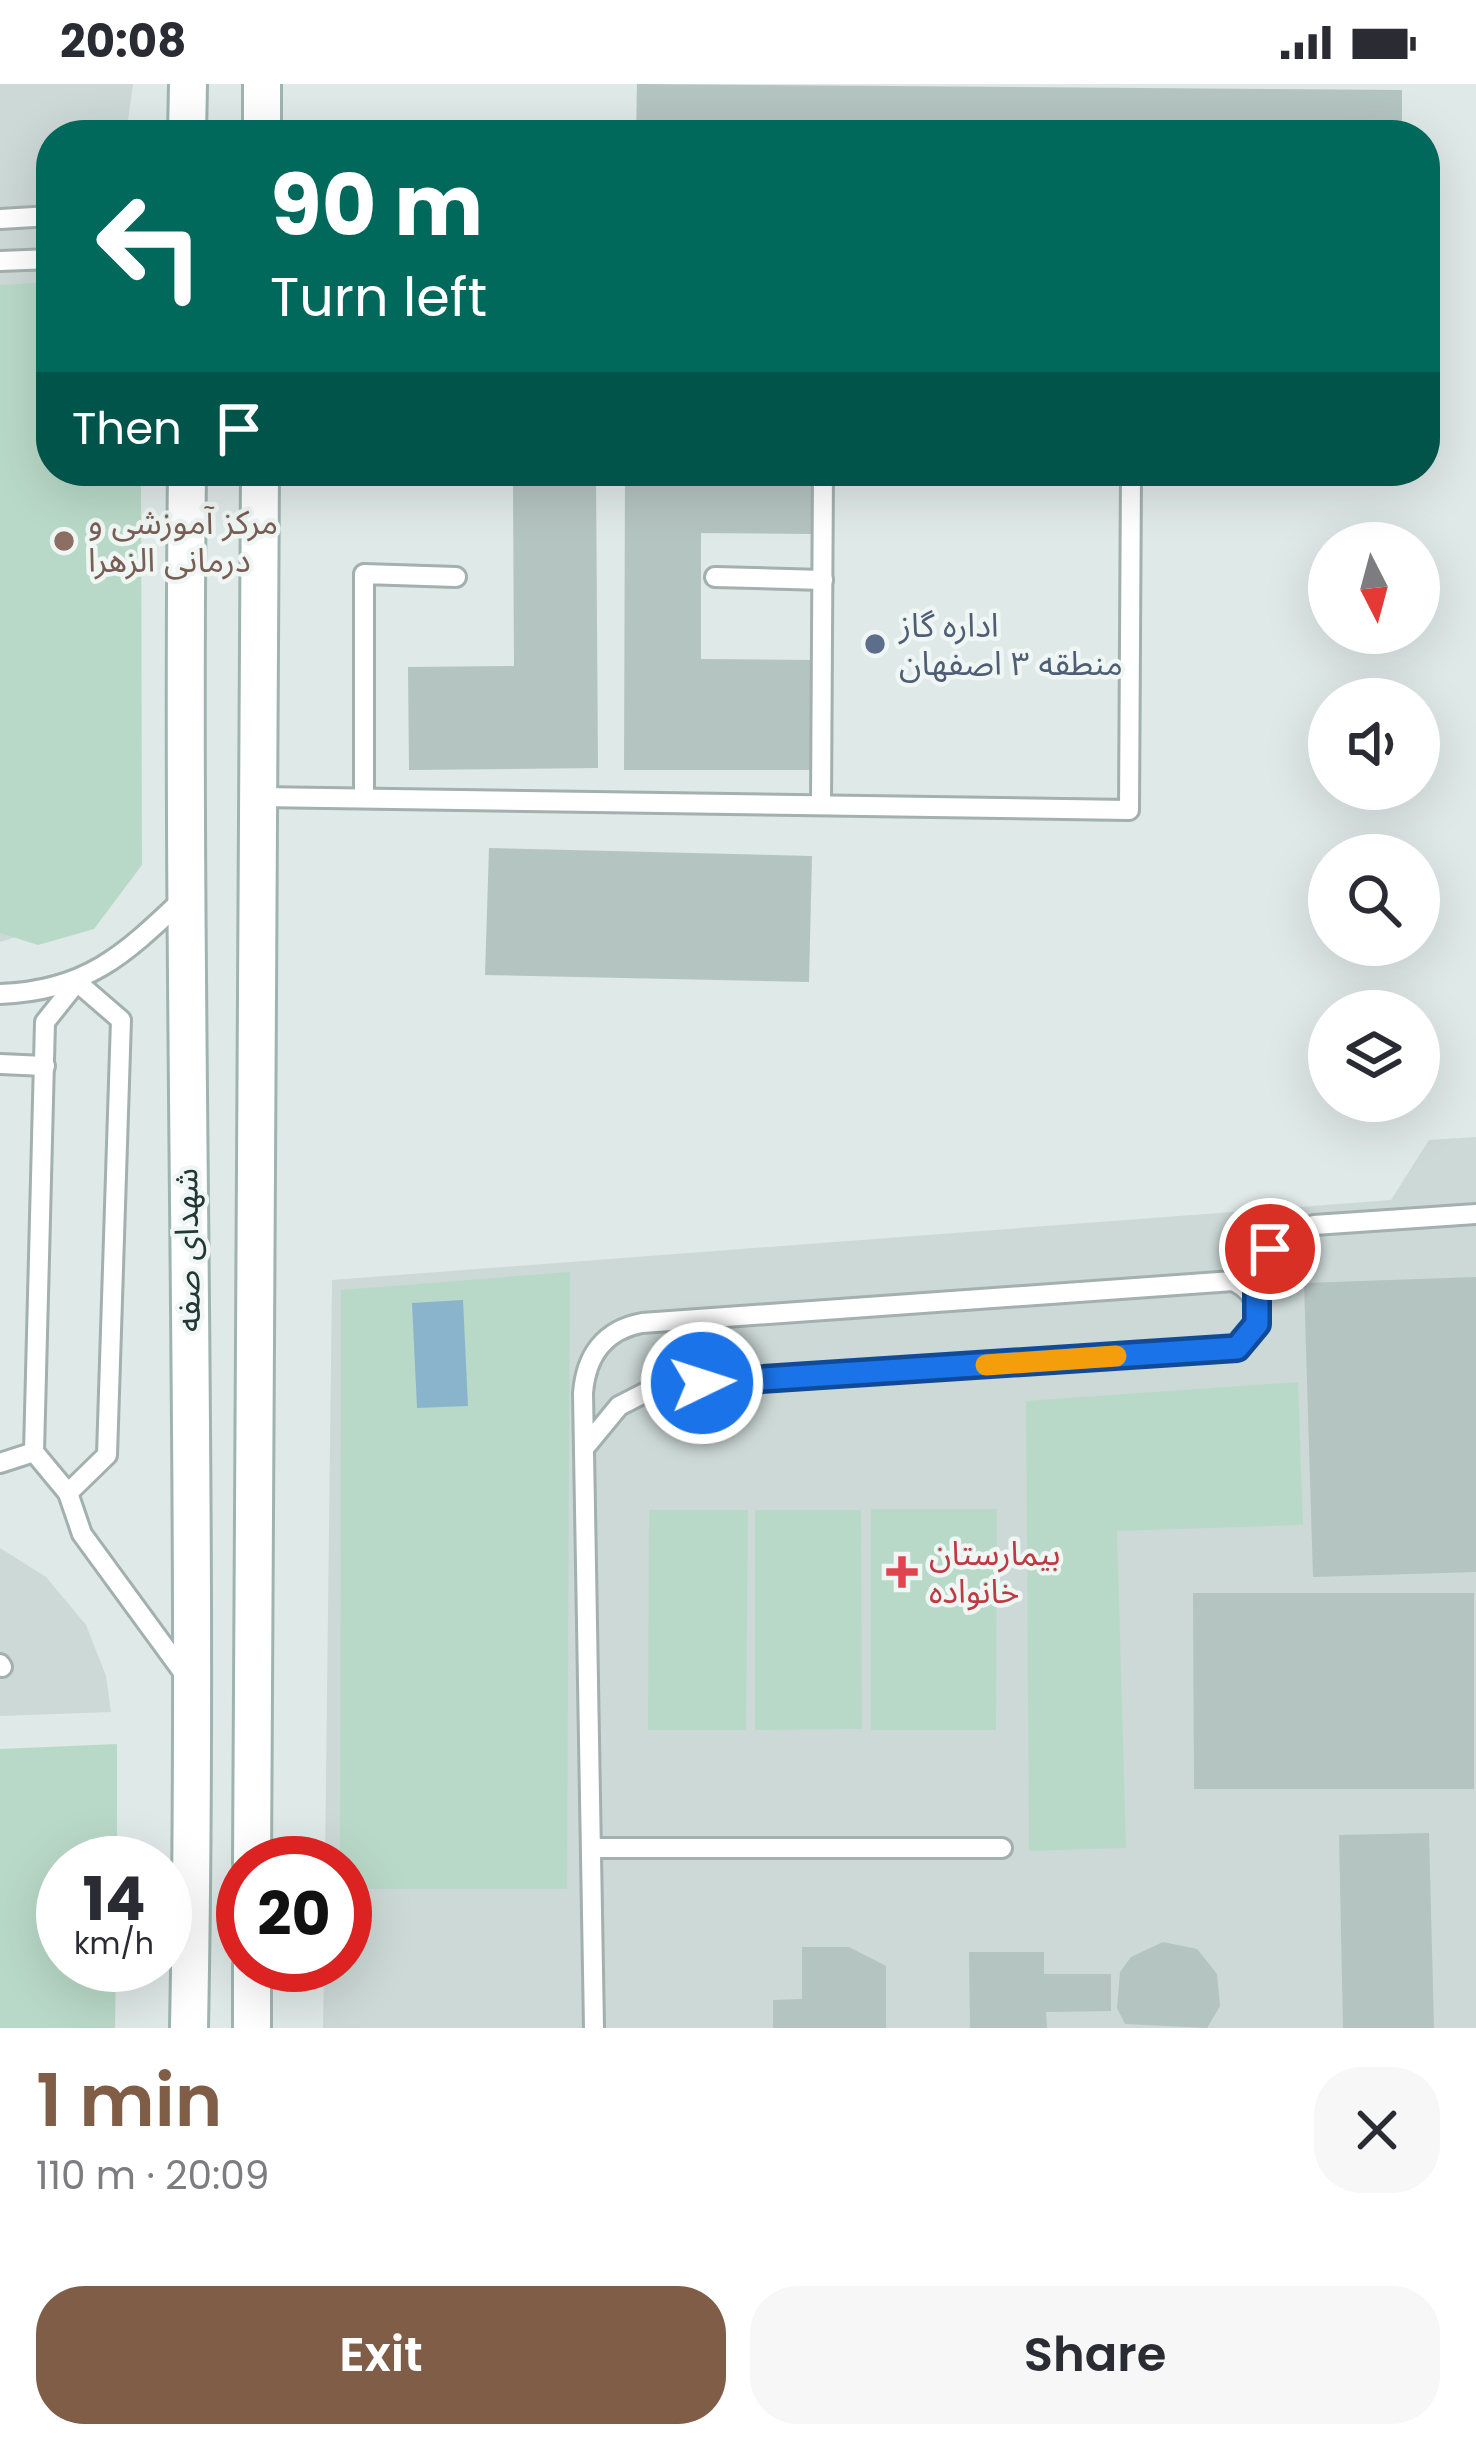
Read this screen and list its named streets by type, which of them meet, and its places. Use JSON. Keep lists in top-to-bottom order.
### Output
{
  "streets": {
    "main road": ["شهدای صفه"]
  },
  "places": {
    "other": ["مرکز آموزشی و درمانی الزهرا", "اداره گاز منطقه ۳ اصفهان"],
    "health": ["بیمارستان خانواده"]
  },
  "north": "bottom",
  "page": {
    "status": "20:08",
    "turn": ["90 m", "Turn left"],
    "then": "Then",
    "speed": "14 km/h",
    "limit": "20",
    "heading": ["1 min", "110 m · 20:09"],
    "buttons": ["Exit", "Share"]
  }
}
